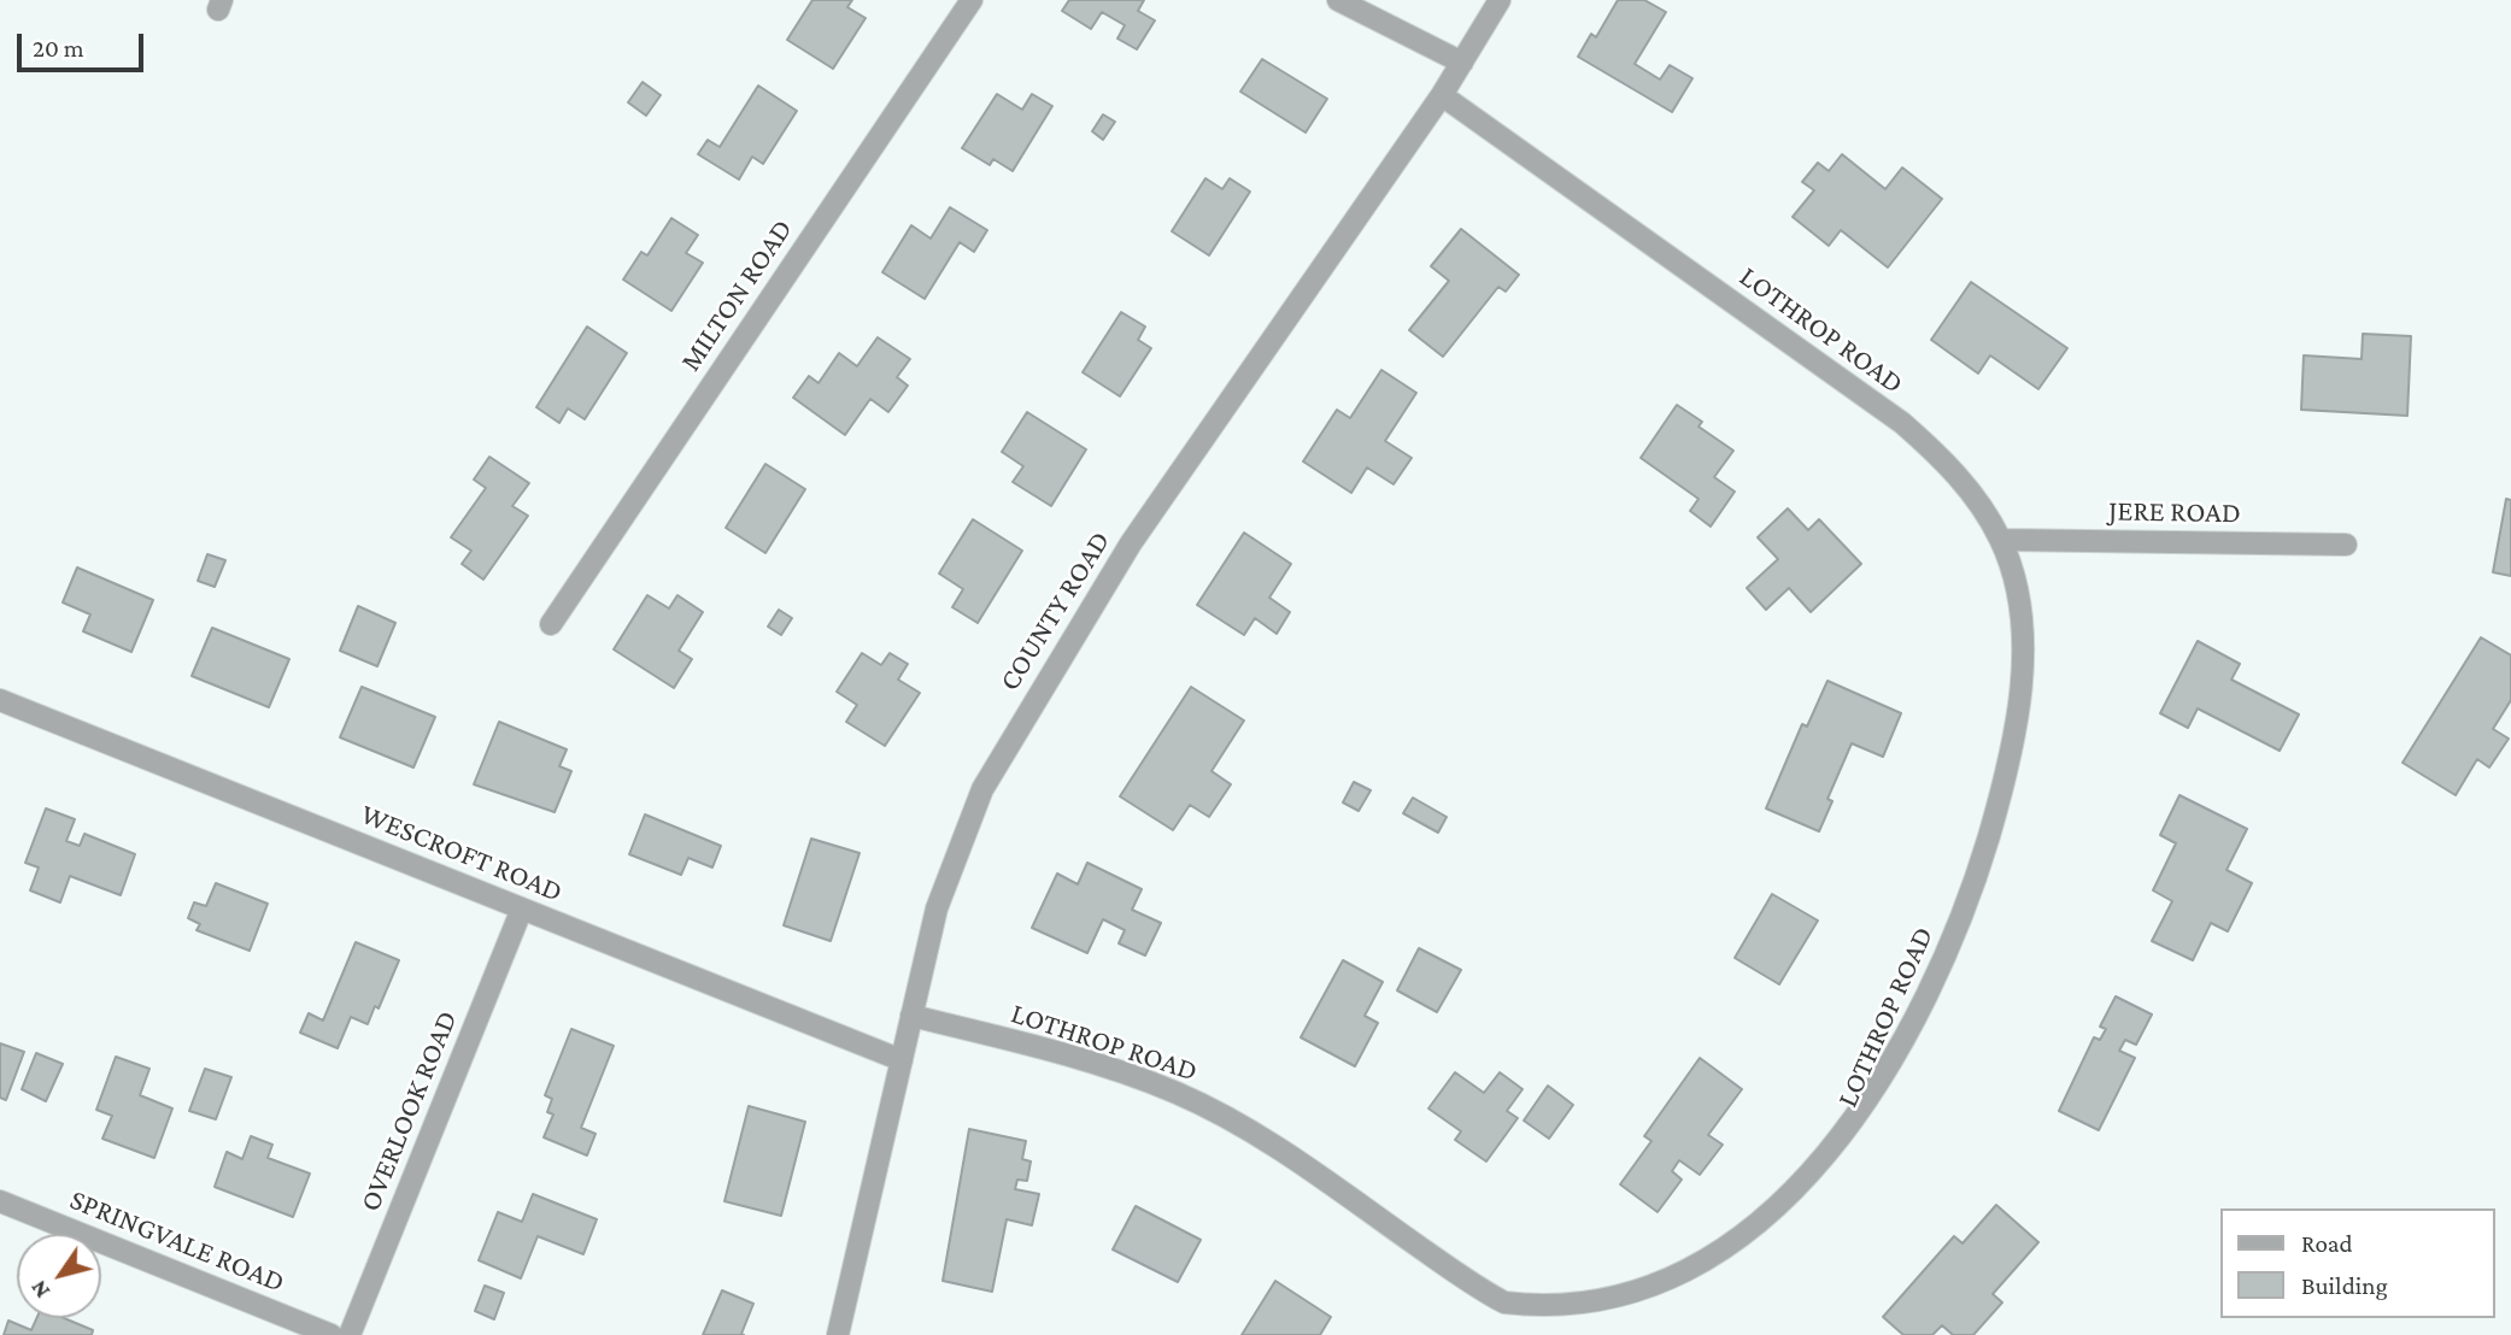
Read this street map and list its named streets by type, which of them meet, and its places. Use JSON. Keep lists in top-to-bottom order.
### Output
{
  "streets": {
    "street": [
      "MILTON ROAD",
      "LOTHROP ROAD",
      "JERE ROAD",
      "COUNTY ROAD",
      "WESCROFT ROAD",
      "OVERLOOK ROAD",
      "SPRINGVALE ROAD"
    ]
  },
  "crossings": [
    ["LOTHROP ROAD", "JERE ROAD"],
    ["LOTHROP ROAD", "COUNTY ROAD"],
    ["COUNTY ROAD", "WESCROFT ROAD"],
    ["WESCROFT ROAD", "OVERLOOK ROAD"]
  ],
  "legend": ["Road", "Building"],
  "scale_bar": "20 m",
  "north": "bottom left"
}
